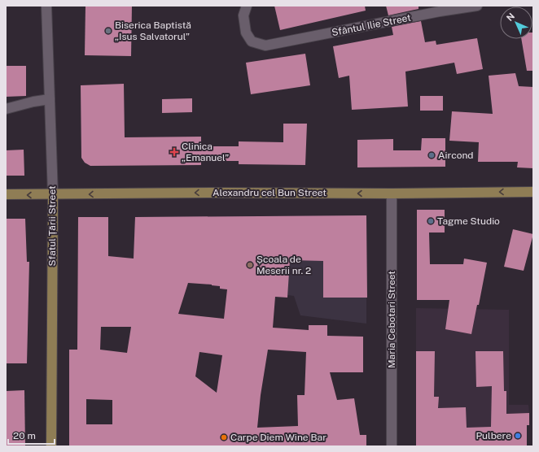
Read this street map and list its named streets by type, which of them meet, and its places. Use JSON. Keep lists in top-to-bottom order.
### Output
{
  "streets": {
    "main road": ["Alexandru cel Bun Street", "Sfatul Țării Street"],
    "street": ["Sfântul Ilie Street", "Maria Cebotari Street"]
  },
  "crossings": [
    ["Alexandru cel Bun Street", "Sfatul Țării Street"],
    ["Alexandru cel Bun Street", "Maria Cebotari Street"]
  ],
  "one_way": ["Alexandru cel Bun Street"],
  "places": {
    "other": [
      "Biserica Baptistă „Isus Salvatorul”",
      "Aircond",
      "Tagme Studio",
      "Școala de Meserii nr. 2",
      "Pulbere",
      "Carpe Diem Wine Bar"
    ],
    "health": ["Clinica „Emanuel”"]
  },
  "scale_bar": "20 m",
  "north": "top left"
}
